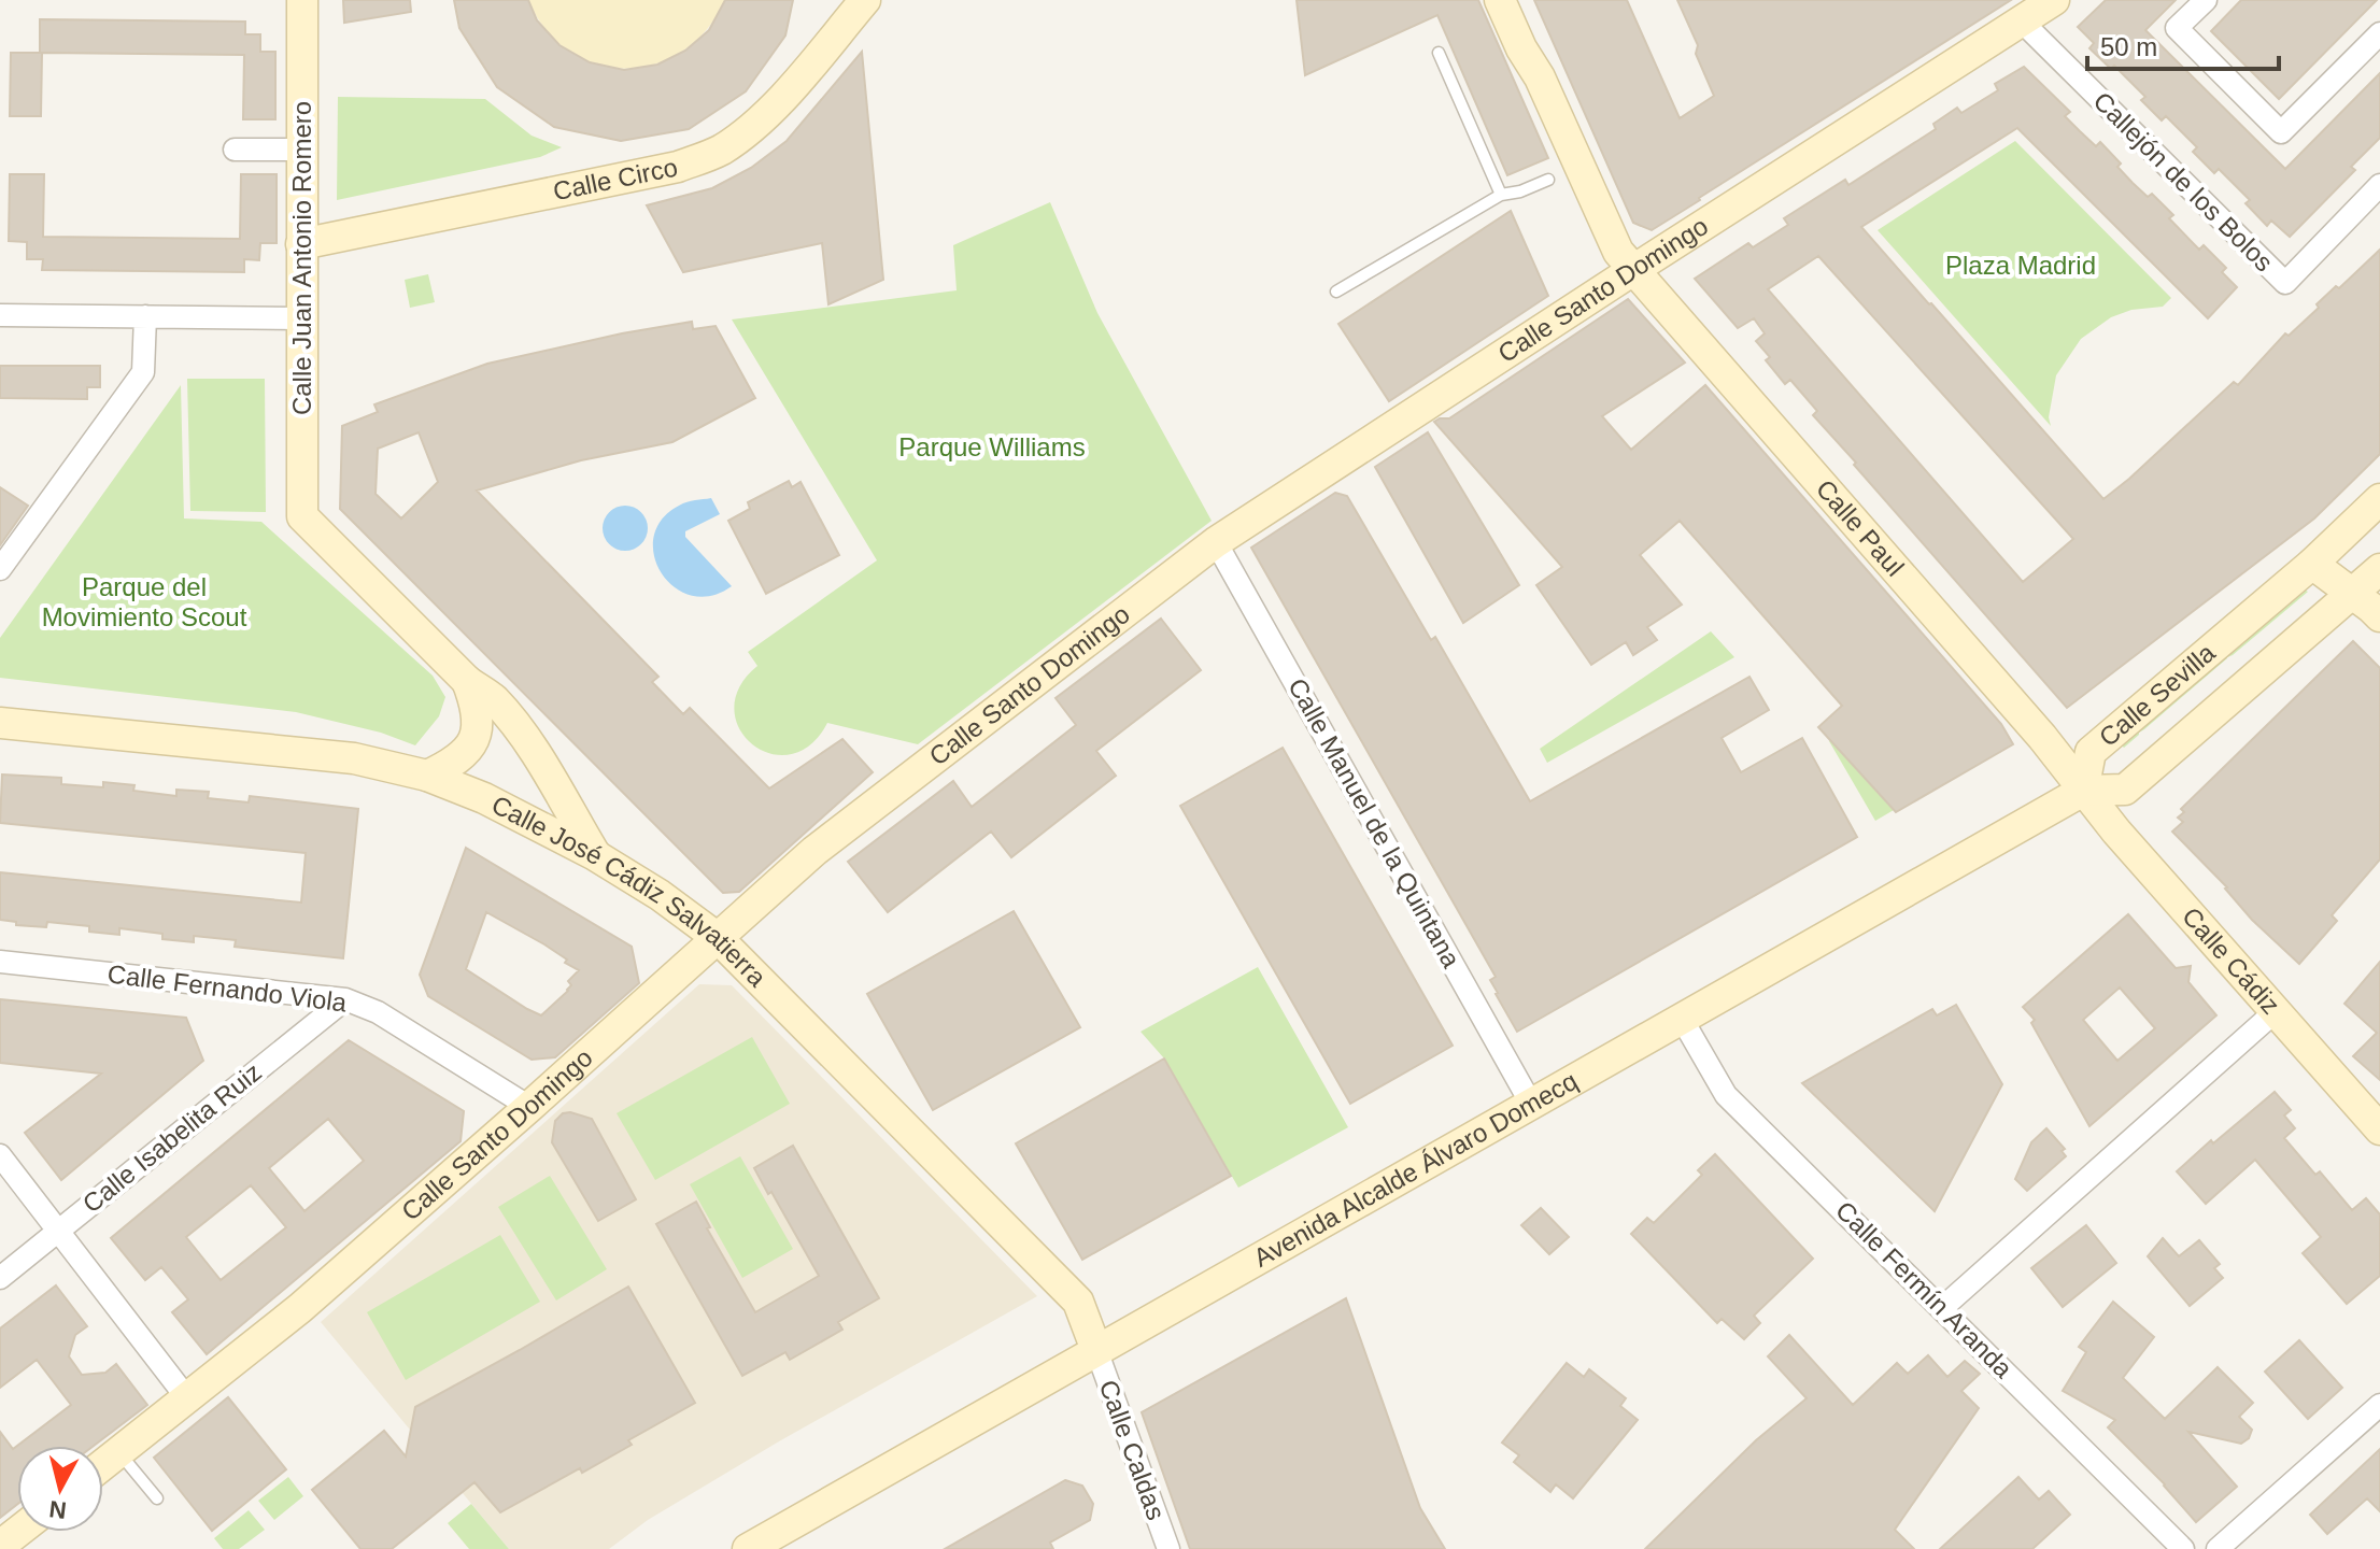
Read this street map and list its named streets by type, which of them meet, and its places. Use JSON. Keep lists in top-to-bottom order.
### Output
{
  "streets": {
    "street": [
      "Calle Circo",
      "Callejón de los Bolos",
      "Calle Juan Antonio Romero",
      "Calle Santo Domingo",
      "Calle Paul",
      "Calle Sevilla",
      "Calle Manuel de la Quintana",
      "Calle José Cádiz Salvatierra",
      "Calle Cádiz",
      "Calle Fernando Viola",
      "Calle Isabelita Ruiz",
      "Avenida Alcalde Álvaro Domecq",
      "Calle Fermín Aranda",
      "Calle Caldas"
    ]
  },
  "crossings": [
    ["Calle Circo", "Calle Juan Antonio Romero"],
    ["Callejón de los Bolos", "Calle Santo Domingo"],
    ["Calle Santo Domingo", "Calle Paul"],
    ["Calle Santo Domingo", "Calle Manuel de la Quintana"],
    ["Calle Santo Domingo", "Calle José Cádiz Salvatierra"],
    ["Calle Santo Domingo", "Calle Fernando Viola"],
    ["Calle Paul", "Calle Sevilla"],
    ["Calle Paul", "Calle Cádiz"],
    ["Calle Paul", "Avenida Alcalde Álvaro Domecq"],
    ["Calle Sevilla", "Calle Cádiz"],
    ["Calle Sevilla", "Avenida Alcalde Álvaro Domecq"],
    ["Calle Manuel de la Quintana", "Avenida Alcalde Álvaro Domecq"],
    ["Calle José Cádiz Salvatierra", "Avenida Alcalde Álvaro Domecq"],
    ["Calle José Cádiz Salvatierra", "Calle Caldas"],
    ["Calle Cádiz", "Avenida Alcalde Álvaro Domecq"],
    ["Calle Fernando Viola", "Calle Isabelita Ruiz"],
    ["Avenida Alcalde Álvaro Domecq", "Calle Fermín Aranda"],
    ["Avenida Alcalde Álvaro Domecq", "Calle Caldas"]
  ],
  "parks": ["Plaza Madrid", "Parque Williams", "Parque del Movimiento Scout"],
  "scale_bar": "50 m",
  "north": "bottom"
}
